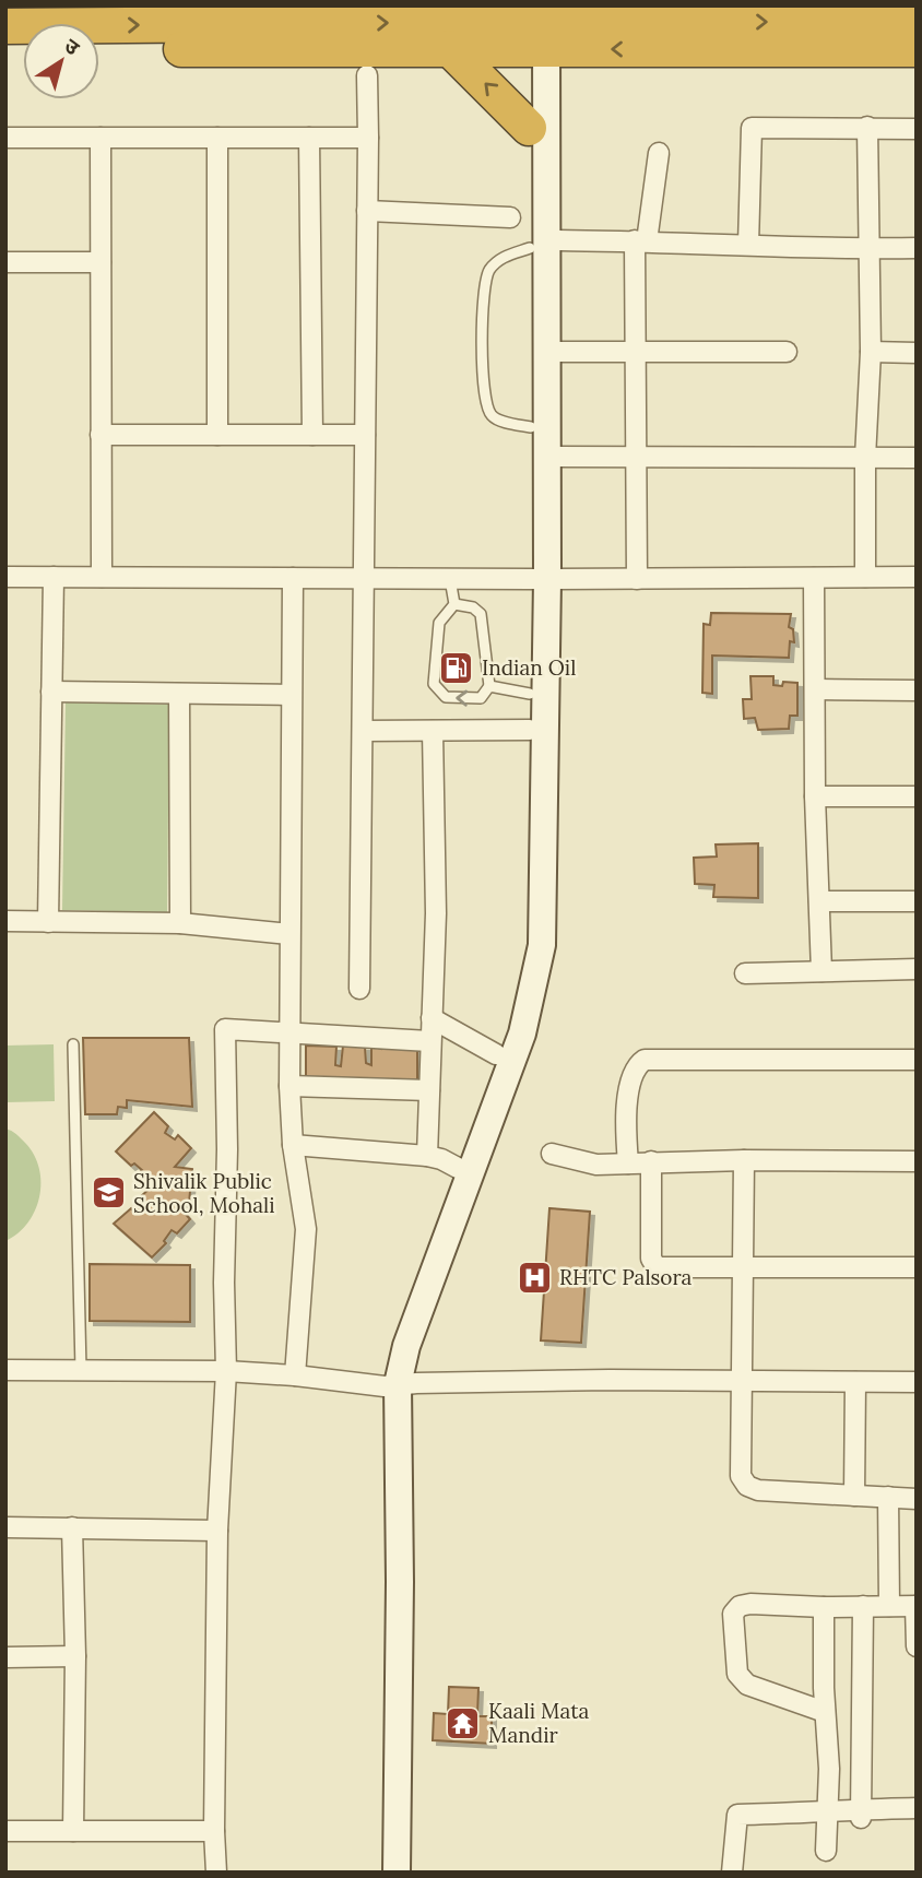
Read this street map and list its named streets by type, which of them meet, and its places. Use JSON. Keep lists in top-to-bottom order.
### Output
{
  "places": {
    "fuel station": ["Indian Oil"],
    "school or university": ["Shivalik Public School, Mohali"],
    "hospital": ["RHTC Palsora"],
    "temple": ["Kaali Mata Mandir"]
  },
  "north": "top right"
}
